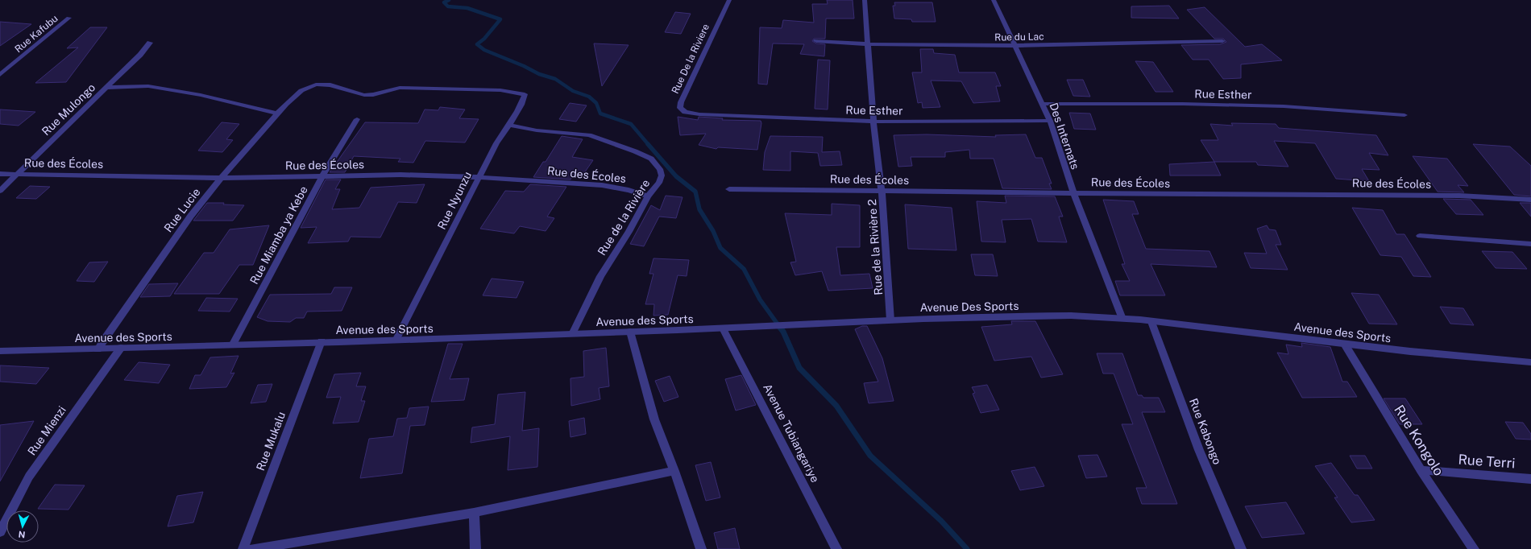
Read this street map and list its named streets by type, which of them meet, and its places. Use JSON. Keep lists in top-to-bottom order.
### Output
{
  "streets": {
    "street": [
      "Rue Kafubu",
      "Rue du Lac",
      "Rue De la Riviere",
      "Rue Esther",
      "Rue Mulongo",
      "Des Internats",
      "Rue des Écoles",
      "Rue Nyunzu",
      "Rue Lucie",
      "Rue de la Rivière",
      "Rue Miamba ya Kebe",
      "Rue de la Rivière 2",
      "Avenue Des Sports",
      "Avenue des Sports",
      "Rue Mienzi",
      "Rue Kabongo",
      "Avenue Tubiangariye",
      "Rue Kongolo",
      "Rue Mukalu",
      "Rue Terri"
    ]
  },
  "crossings": [
    ["Rue du Lac", "Des Internats"],
    ["Rue du Lac", "Rue de la Rivière 2"],
    ["Rue De la Riviere", "Rue Esther"],
    ["Rue Esther", "Des Internats"],
    ["Rue Esther", "Rue de la Rivière 2"],
    ["Rue Mulongo", "Rue des Écoles"],
    ["Des Internats", "Rue des Écoles"],
    ["Des Internats", "Avenue Des Sports"],
    ["Rue des Écoles", "Rue Nyunzu"],
    ["Rue des Écoles", "Rue Lucie"],
    ["Rue des Écoles", "Rue de la Rivière"],
    ["Rue des Écoles", "Rue Miamba ya Kebe"],
    ["Rue des Écoles", "Rue de la Rivière 2"],
    ["Rue Nyunzu", "Rue Lucie"],
    ["Rue Nyunzu", "Rue de la Rivière"],
    ["Rue Nyunzu", "Avenue des Sports"],
    ["Rue Lucie", "Avenue des Sports"],
    ["Rue de la Rivière", "Avenue des Sports"],
    ["Rue Miamba ya Kebe", "Avenue des Sports"],
    ["Rue de la Rivière 2", "Avenue Des Sports"],
    ["Avenue Des Sports", "Avenue des Sports"],
    ["Avenue Des Sports", "Rue Kabongo"],
    ["Avenue des Sports", "Rue Mienzi"],
    ["Avenue des Sports", "Rue Kabongo"],
    ["Avenue des Sports", "Avenue Tubiangariye"],
    ["Avenue des Sports", "Rue Kongolo"],
    ["Avenue des Sports", "Rue Mukalu"],
    ["Rue Kongolo", "Rue Terri"]
  ],
  "north": "bottom"
}
